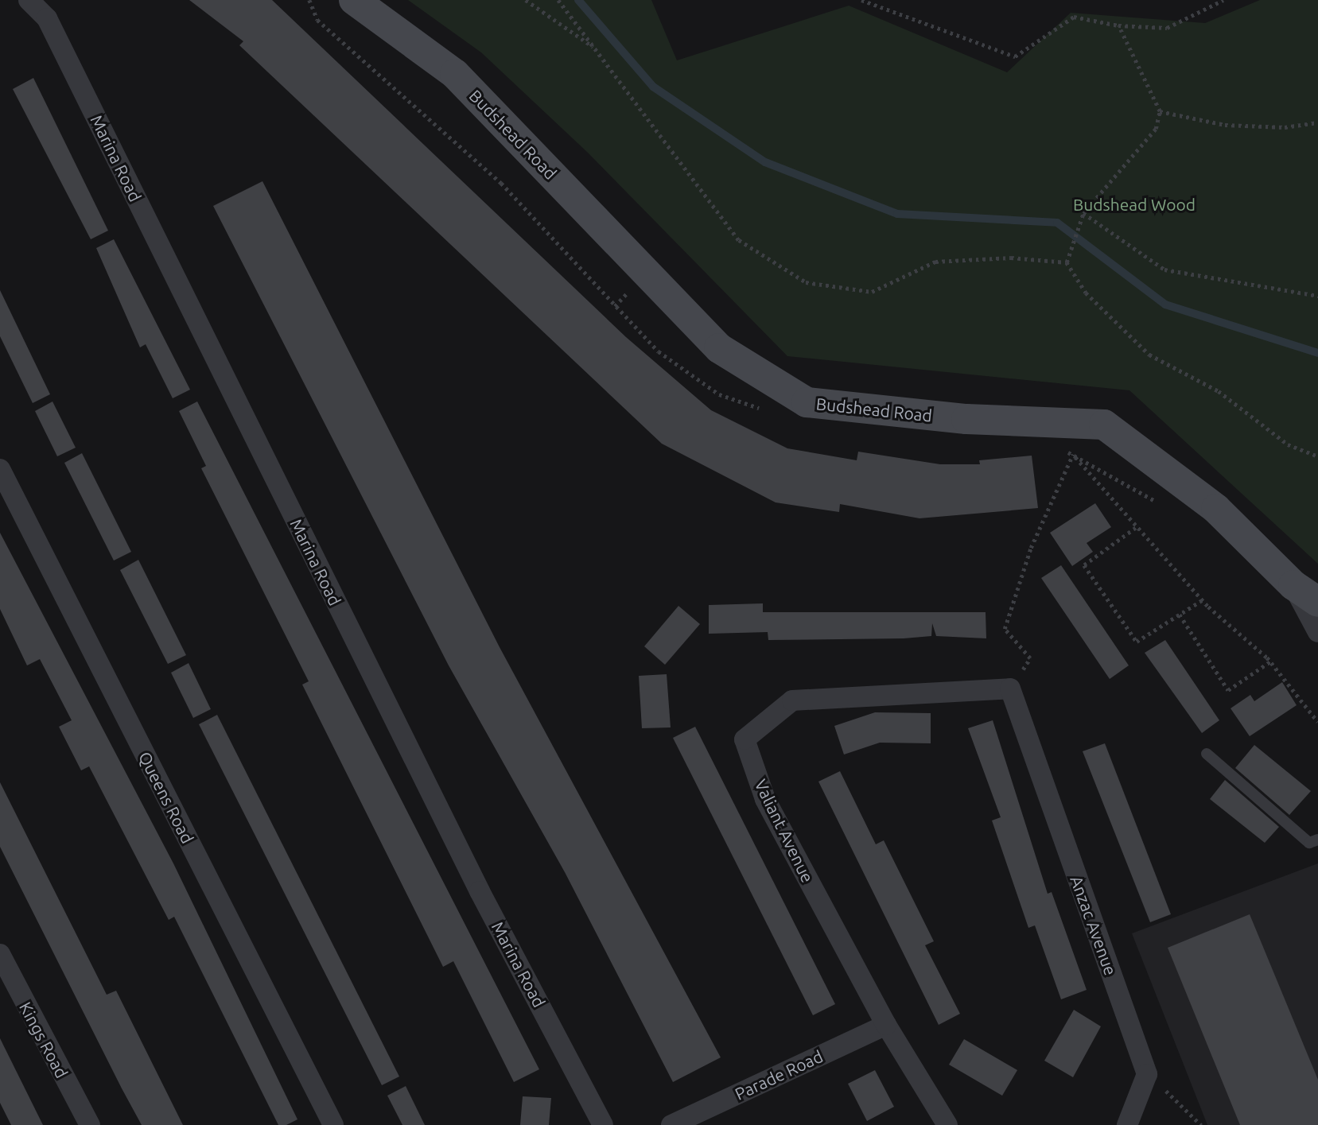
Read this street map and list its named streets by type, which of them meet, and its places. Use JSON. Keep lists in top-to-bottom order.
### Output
{
  "streets": {
    "street": [
      "Budshead Road",
      "Marina Road",
      "Queens Road",
      "Valiant Avenue",
      "Anzac Avenue",
      "Kings Road",
      "Parade Road"
    ]
  },
  "crossings": [
    ["Valiant Avenue", "Anzac Avenue"],
    ["Valiant Avenue", "Parade Road"]
  ],
  "parks": ["Budshead Wood"]
}
